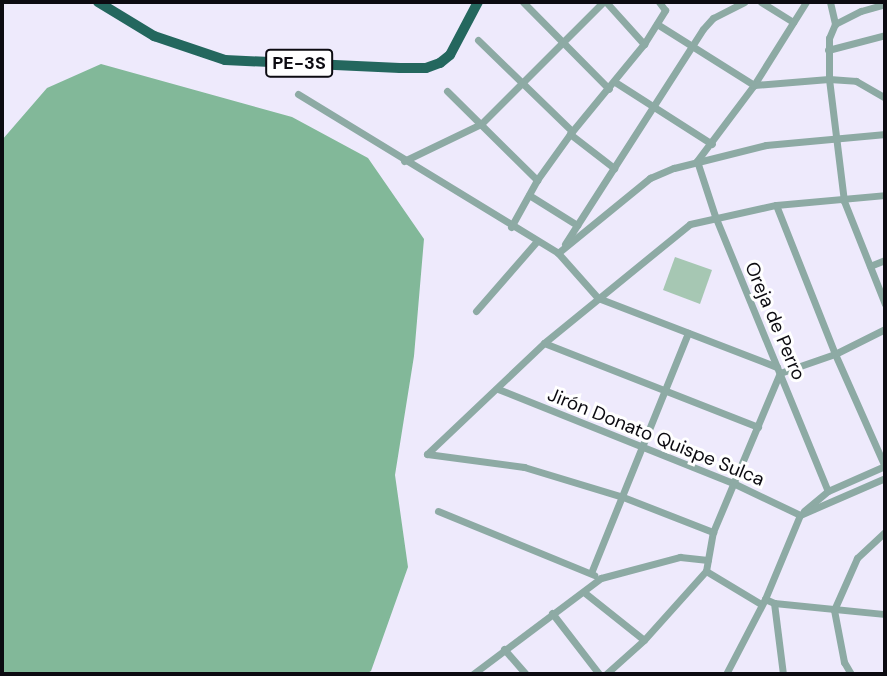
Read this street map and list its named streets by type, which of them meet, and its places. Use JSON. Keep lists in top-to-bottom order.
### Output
{
  "streets": {
    "highway": ["PE-3S"],
    "street": ["Oreja de Perro", "Jirón Donato Quispe Sulca"]
  }
}
